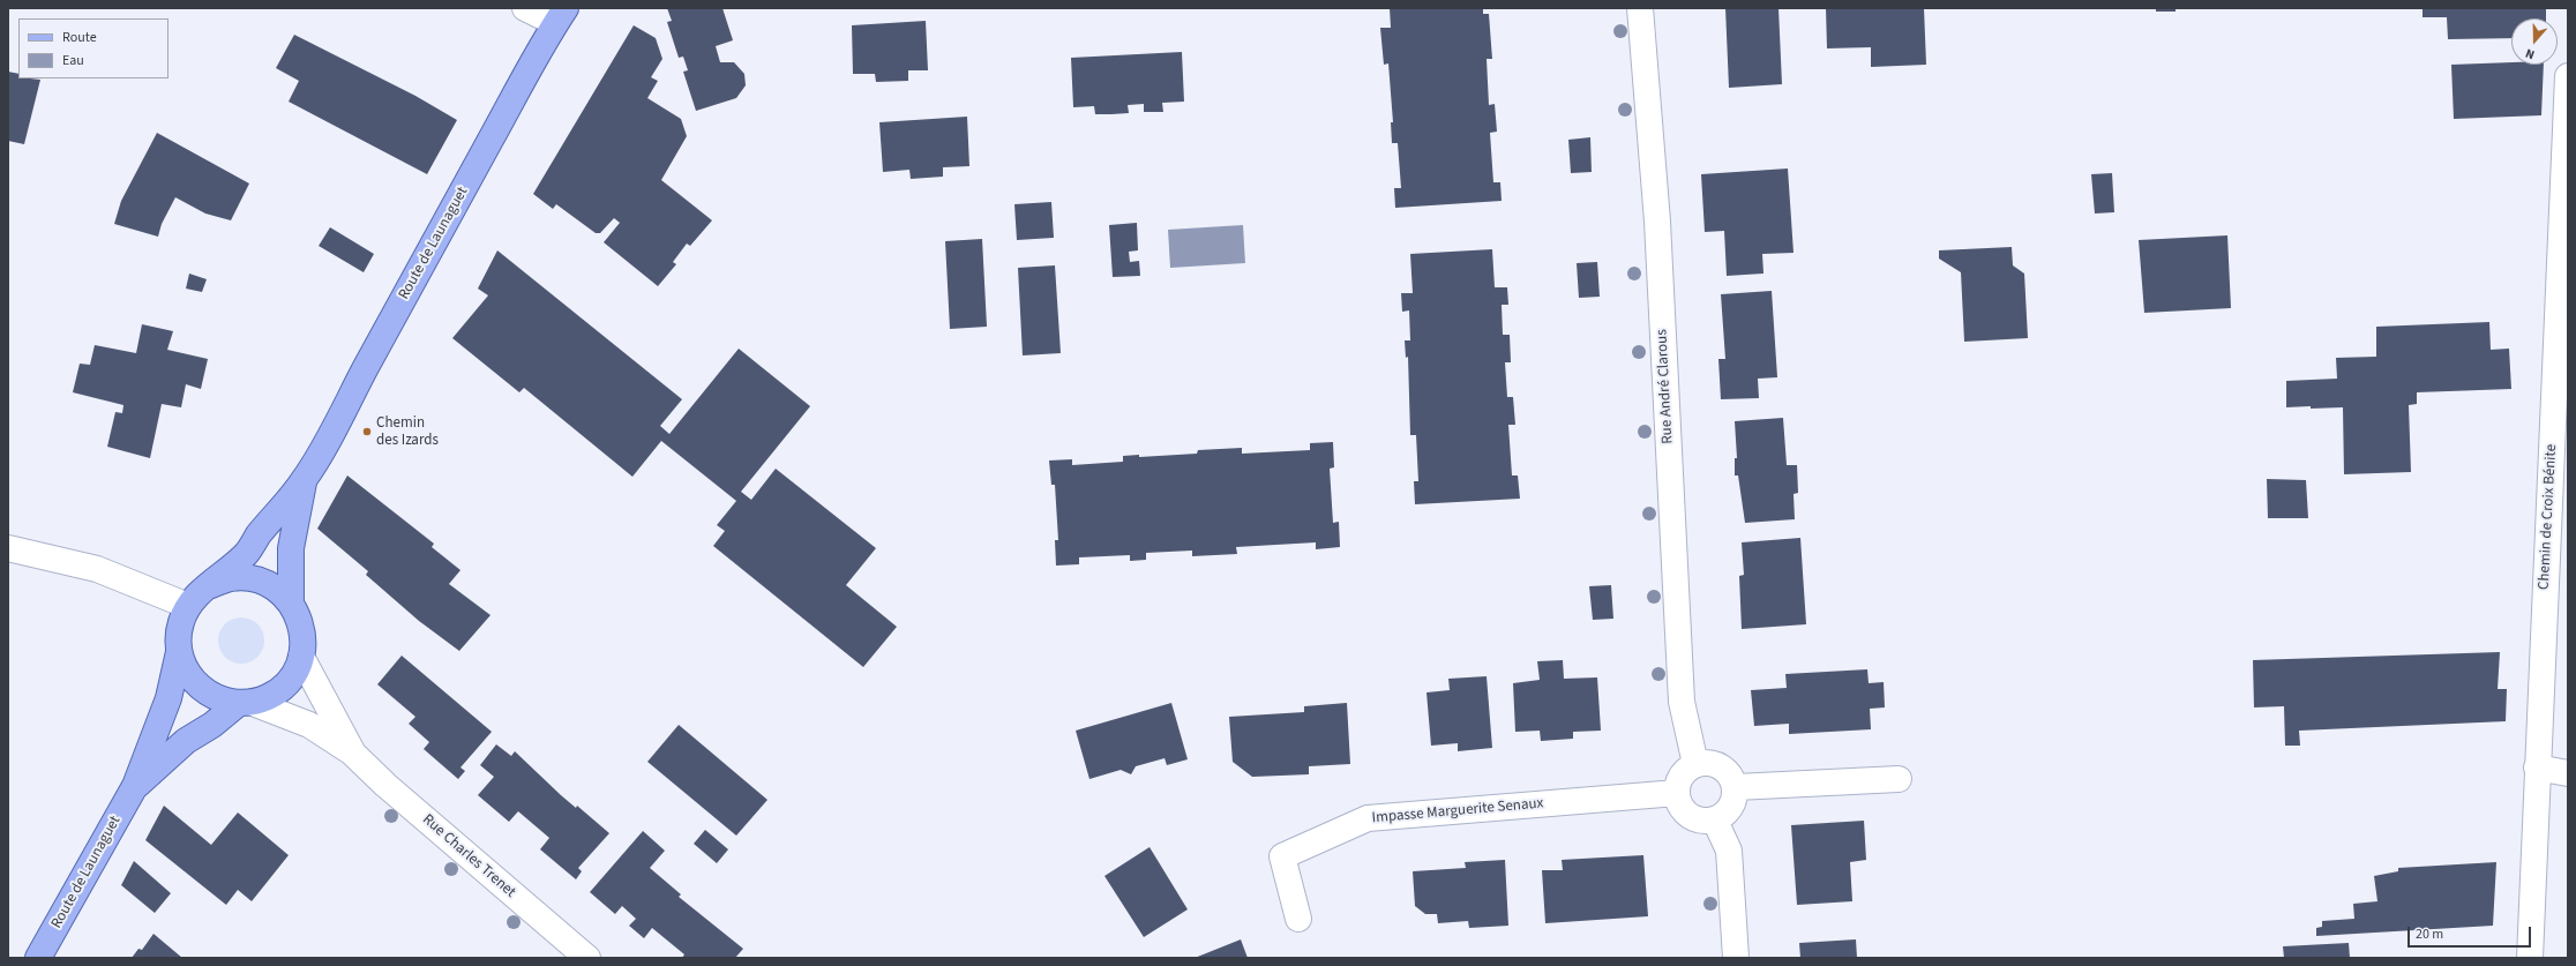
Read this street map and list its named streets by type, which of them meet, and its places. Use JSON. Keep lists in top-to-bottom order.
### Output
{
  "streets": {
    "main road": ["Route de Launaguet"],
    "street": [
      "Rue André Clarous",
      "Chemin de Croix Bénite",
      "Impasse Marguerite Senaux",
      "Rue Charles Trenet"
    ]
  },
  "crossings": [
    ["Route de Launaguet", "Rue Charles Trenet"],
    ["Rue André Clarous", "Impasse Marguerite Senaux"]
  ],
  "places": ["Chemin des Izards"],
  "legend": ["Route", "Eau"],
  "scale_bar": "20 m",
  "north": "bottom"
}
